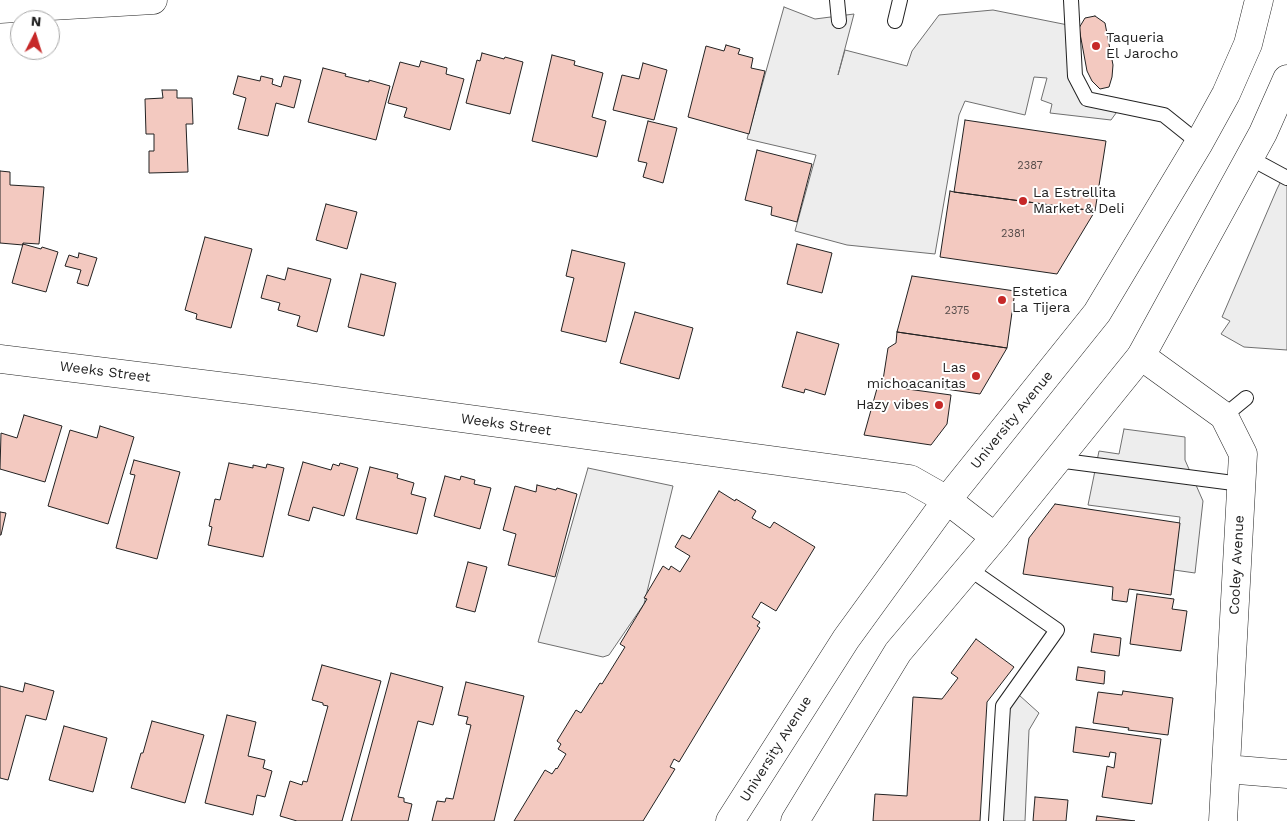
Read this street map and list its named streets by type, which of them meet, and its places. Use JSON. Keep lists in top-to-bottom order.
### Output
{
  "streets": {
    "main road": ["Weeks Street", "University Avenue", "Cooley Avenue"]
  },
  "crossings": [
    ["Weeks Street", "University Avenue"]
  ],
  "places": [
    "Taqueria El Jarocho",
    "La Estrellita Market & Deli",
    "Estetica La Tijera",
    "Las michoacanitas",
    "Hazy vibes"
  ],
  "house_numbers": ["2387", "2381", "2375"],
  "north": "top"
}
